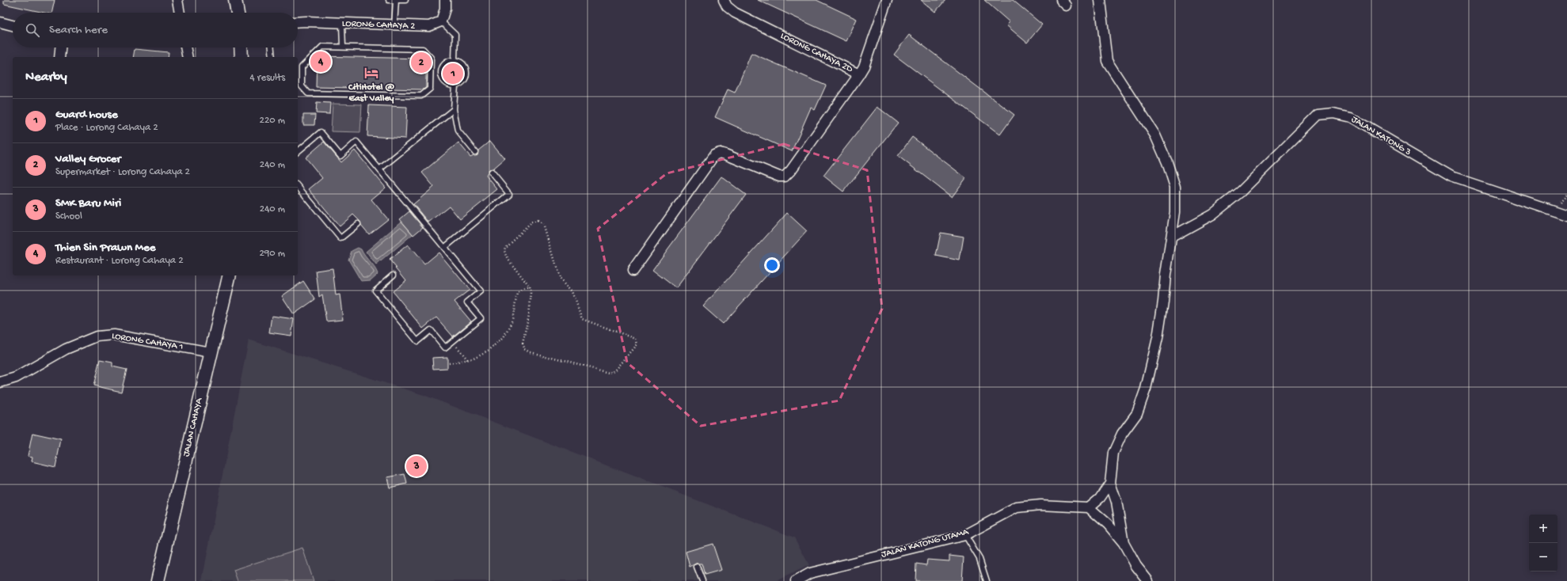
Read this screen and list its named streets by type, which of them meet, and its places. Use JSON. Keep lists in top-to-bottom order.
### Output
{
  "streets": {
    "street": [
      "LORONG CAHAYA 2",
      "LORONG CAHAYA 2D",
      "JALAN KATONG 3",
      "LORONG CAHAYA 1",
      "JALAN CAHAYA",
      "JALAN KATONG UTAMA"
    ]
  },
  "crossings": [
    ["LORONG CAHAYA 1", "JALAN CAHAYA"]
  ],
  "places": {
    "hotel": ["CitiHotel @ East Valley"]
  },
  "page": {
    "search": "Search here",
    "pins": [
      "4",
      "2",
      "1",
      "3"
    ],
    "heading": ["Nearby", "4 results"],
    "list": [
      {
        "mark": "1",
        "name": "Guard house",
        "note": "Place · Lorong Cahaya 2",
        "value": "220 m"
      },
      {
        "mark": "2",
        "name": "Valley Grocer",
        "note": "Supermarket · Lorong Cahaya 2",
        "value": "240 m"
      },
      {
        "mark": "3",
        "name": "SMK Baru Miri",
        "note": "School",
        "value": "240 m"
      },
      {
        "mark": "4",
        "name": "Thien Sin Prawn Mee",
        "note": "Restaurant · Lorong Cahaya 2",
        "value": "290 m"
      }
    ],
    "map_buttons": ["+", "−"]
  }
}
